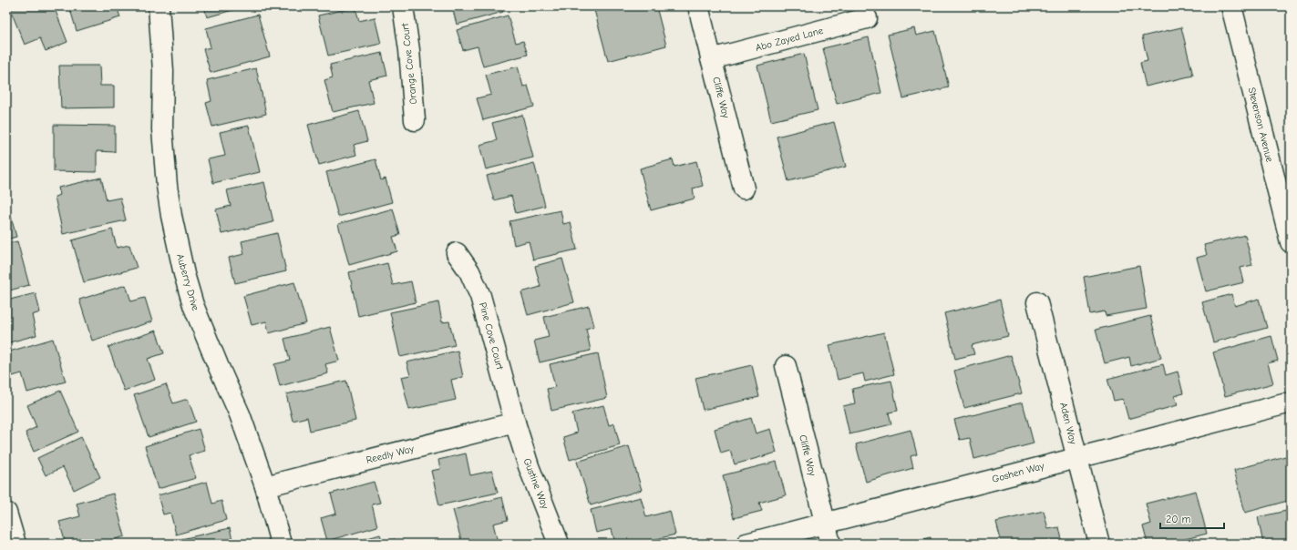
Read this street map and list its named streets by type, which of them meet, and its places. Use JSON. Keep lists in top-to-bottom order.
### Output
{
  "streets": {
    "street": [
      "Abo Zayed Lane",
      "Orange Cove Court",
      "Cliffe Way",
      "Stevenson Avenue",
      "Auberry Drive",
      "Pine Cove Court",
      "Aden Way",
      "Reedly Way",
      "Goshen Way",
      "Gustine Way"
    ]
  },
  "crossings": [
    ["Abo Zayed Lane", "Cliffe Way"],
    ["Cliffe Way", "Goshen Way"],
    ["Auberry Drive", "Reedly Way"],
    ["Pine Cove Court", "Reedly Way"],
    ["Pine Cove Court", "Gustine Way"],
    ["Aden Way", "Goshen Way"],
    ["Reedly Way", "Gustine Way"]
  ],
  "scale_bar": "20 m"
}
